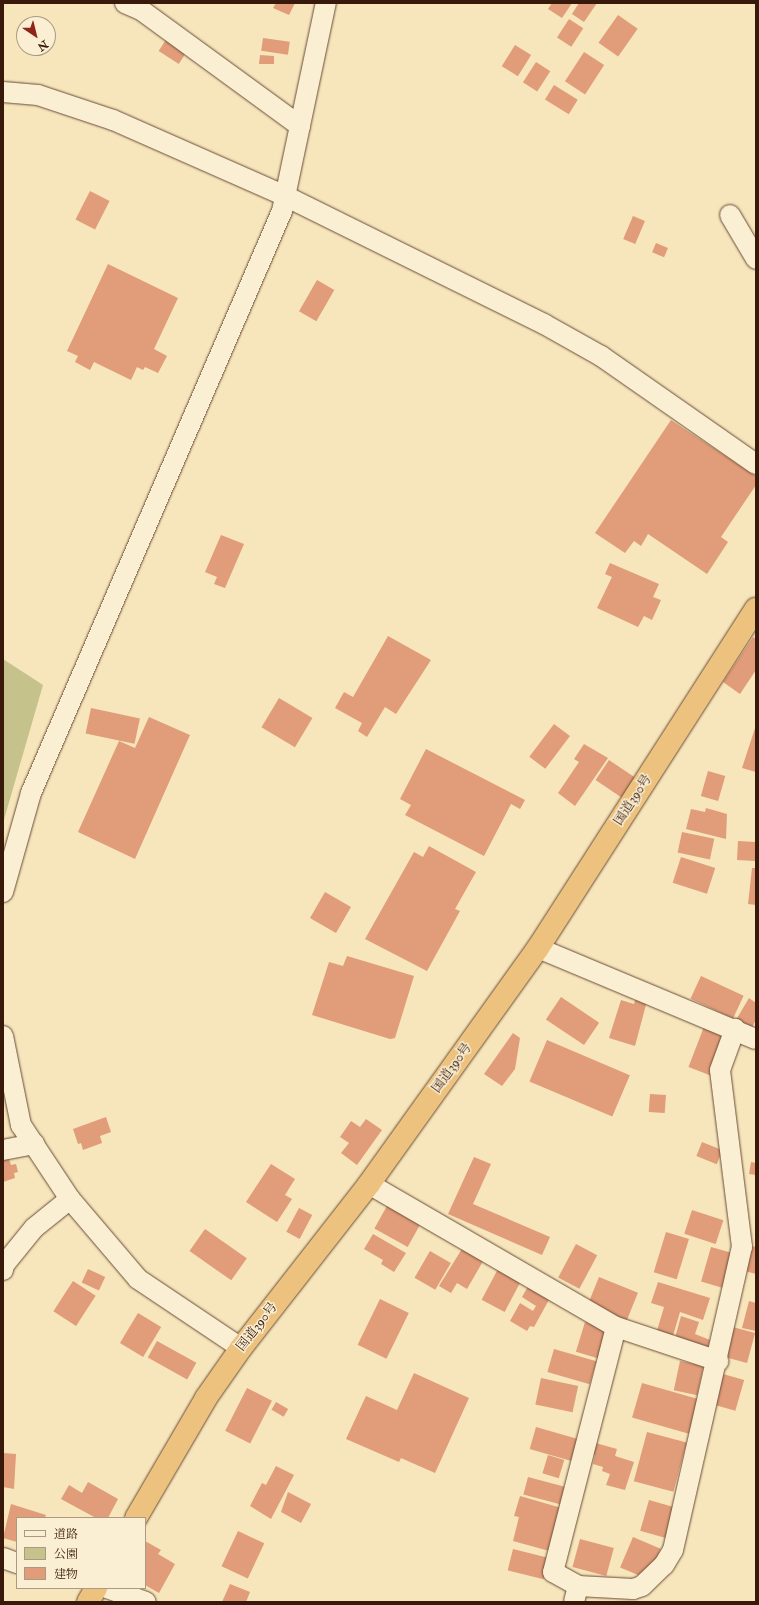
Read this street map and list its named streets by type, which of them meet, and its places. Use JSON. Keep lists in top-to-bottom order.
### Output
{
  "streets": {
    "highway": ["国道390号"]
  },
  "legend": ["道路", "公園", "建物"],
  "north": "bottom right"
}
